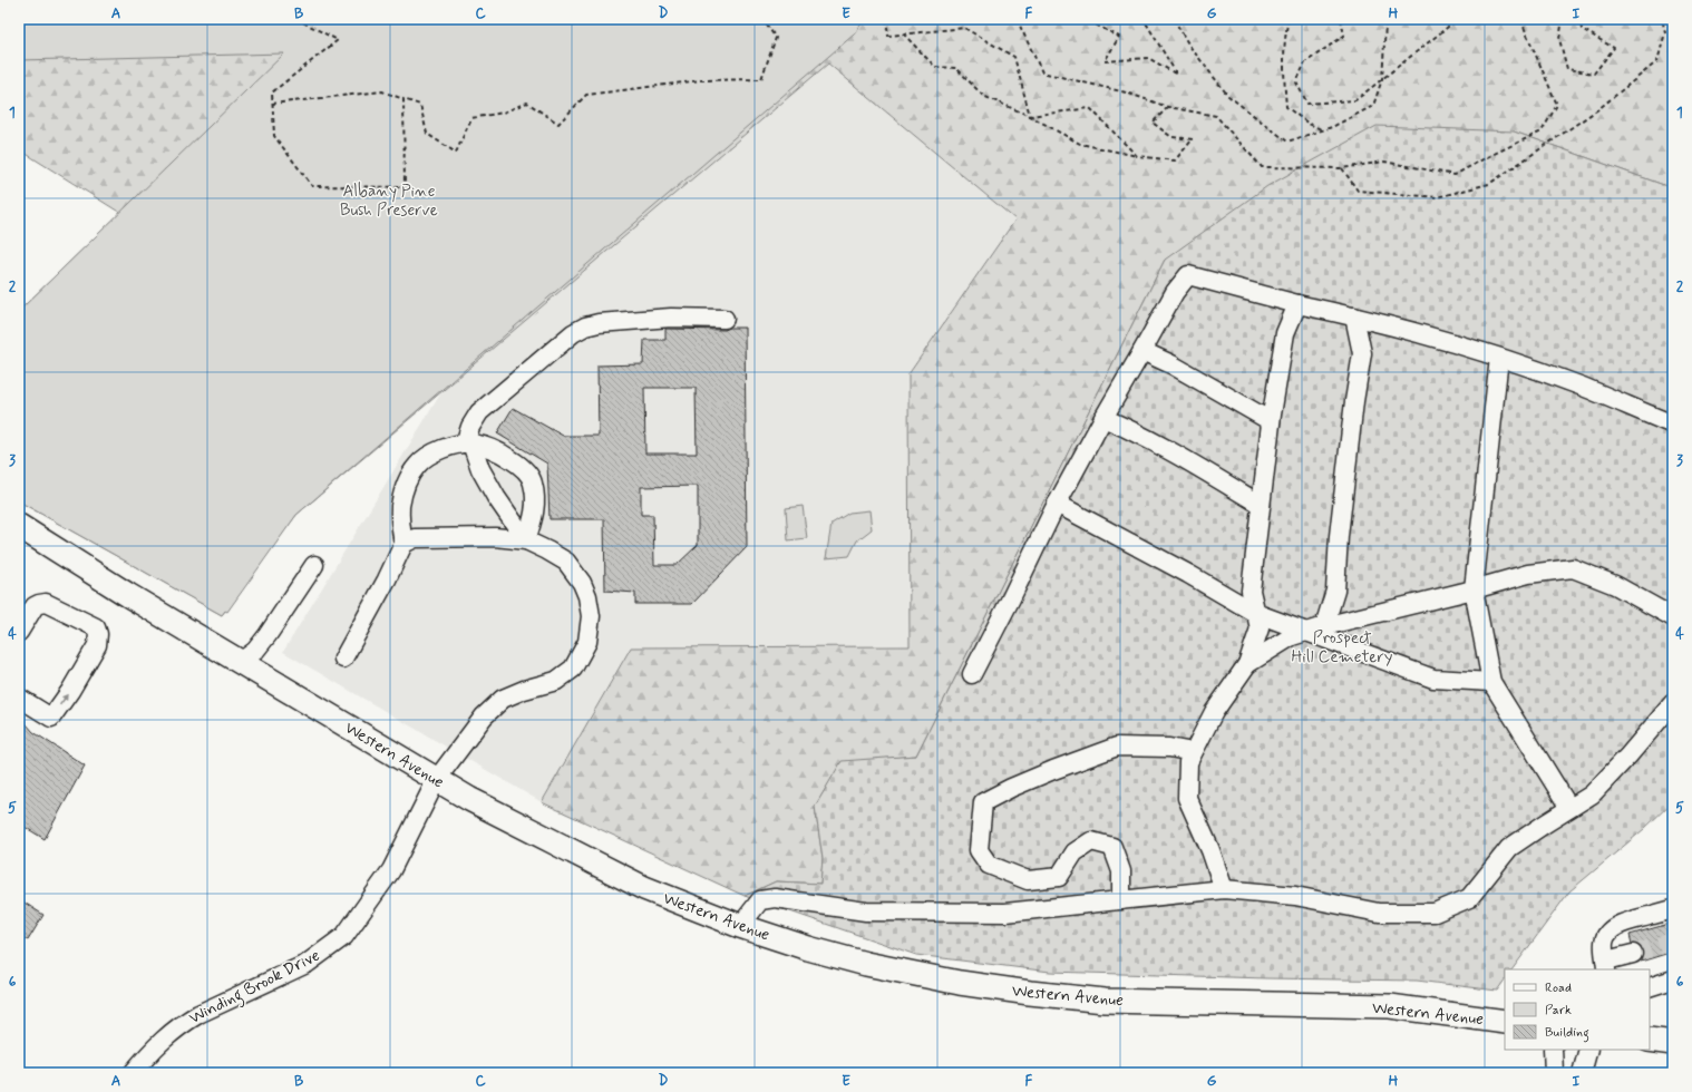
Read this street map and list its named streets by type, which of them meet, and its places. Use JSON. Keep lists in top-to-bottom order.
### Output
{
  "streets": {
    "main road": ["Western Avenue"],
    "street": ["Winding Brook Drive"]
  },
  "crossings": [
    ["Western Avenue", "Winding Brook Drive"]
  ],
  "parks": ["Albany Pine Bush Preserve", "Prospect Hill Cemetery"],
  "legend": ["Road", "Park", "Building"],
  "grid": {
    "columns": [
      "A",
      "B",
      "C",
      "D",
      "E",
      "F",
      "G",
      "H",
      "I"
    ],
    "rows": [
      "1",
      "2",
      "3",
      "4",
      "5",
      "6"
    ]
  }
}
